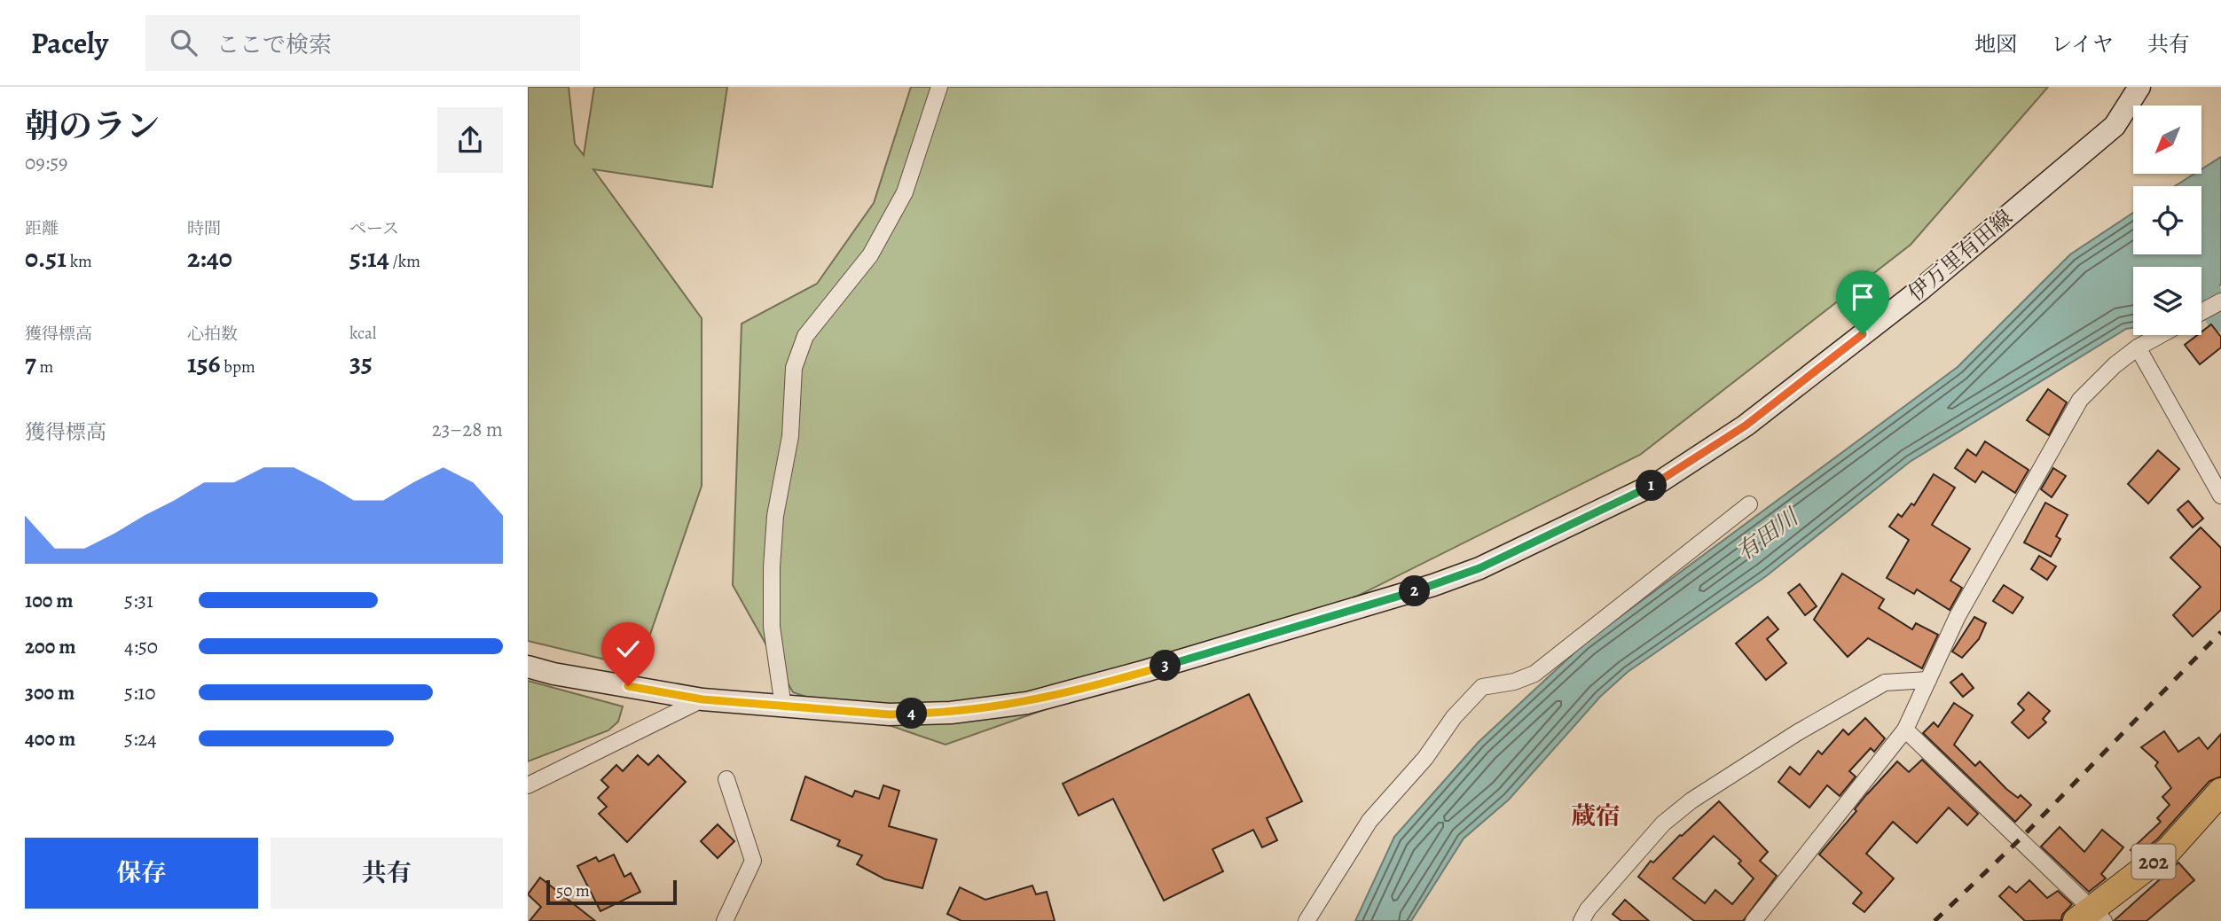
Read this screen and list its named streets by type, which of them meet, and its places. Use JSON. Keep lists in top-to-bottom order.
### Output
{
  "streets": {
    "highway": ["202"],
    "main road": ["伊万里有田線"]
  },
  "districts": ["蔵宿"],
  "water": ["有田川"],
  "scale_bar": "50 m",
  "north": "bottom left",
  "page": {
    "header": "Pacely",
    "search": "ここで検索",
    "nav": ["地図", "レイヤ", "共有"],
    "heading": ["朝のラン", "09:59"],
    "stats": [
      ["距離", "0.51 km"],
      ["時間", "2:40"],
      ["ペース", "5:14 /km"],
      ["獲得標高", "7 m"],
      ["心拍数", "156 bpm"],
      ["kcal", "35"]
    ],
    "chart": ["獲得標高", "23–28 m"],
    "pins": [
      "1",
      "2",
      "3",
      "4"
    ],
    "list": [
      {
        "name": "100 m",
        "note": "5:31"
      },
      {
        "name": "200 m",
        "note": "4:50"
      },
      {
        "name": "300 m",
        "note": "5:10"
      },
      {
        "name": "400 m",
        "note": "5:24"
      }
    ],
    "buttons": ["保存", "共有"],
    "scale": "50 m"
  }
}
